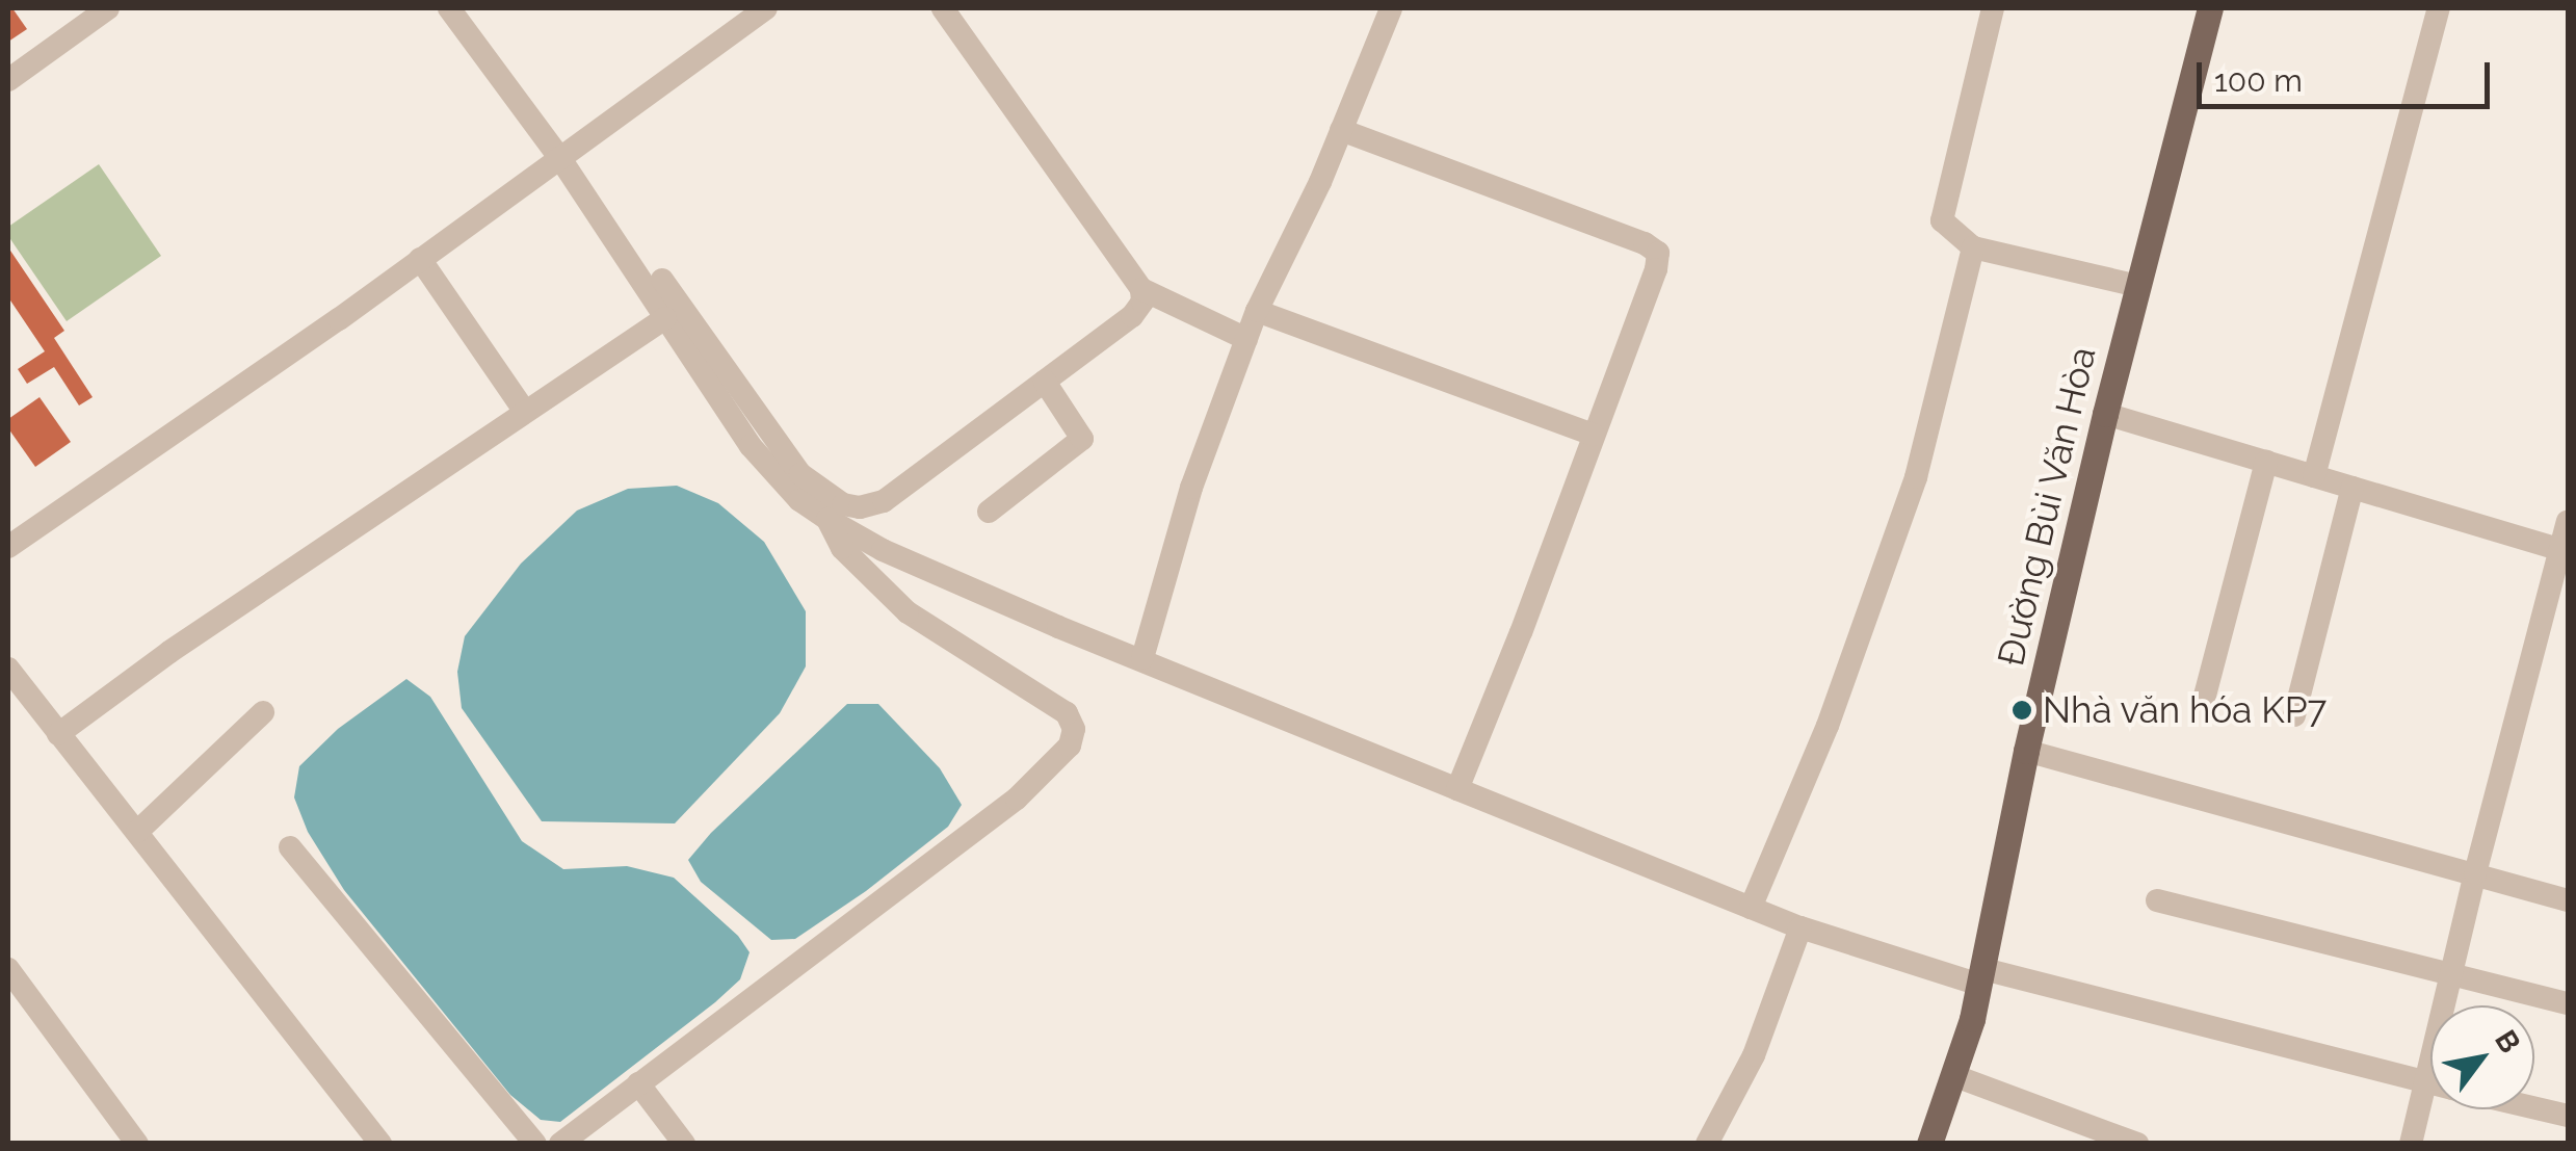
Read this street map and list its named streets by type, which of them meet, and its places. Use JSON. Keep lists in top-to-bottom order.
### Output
{
  "streets": {
    "main road": ["Đường Bùi Văn Hòa"]
  },
  "places": ["Nhà văn hóa KP7"],
  "scale_bar": "100 m",
  "north": "top right"
}
